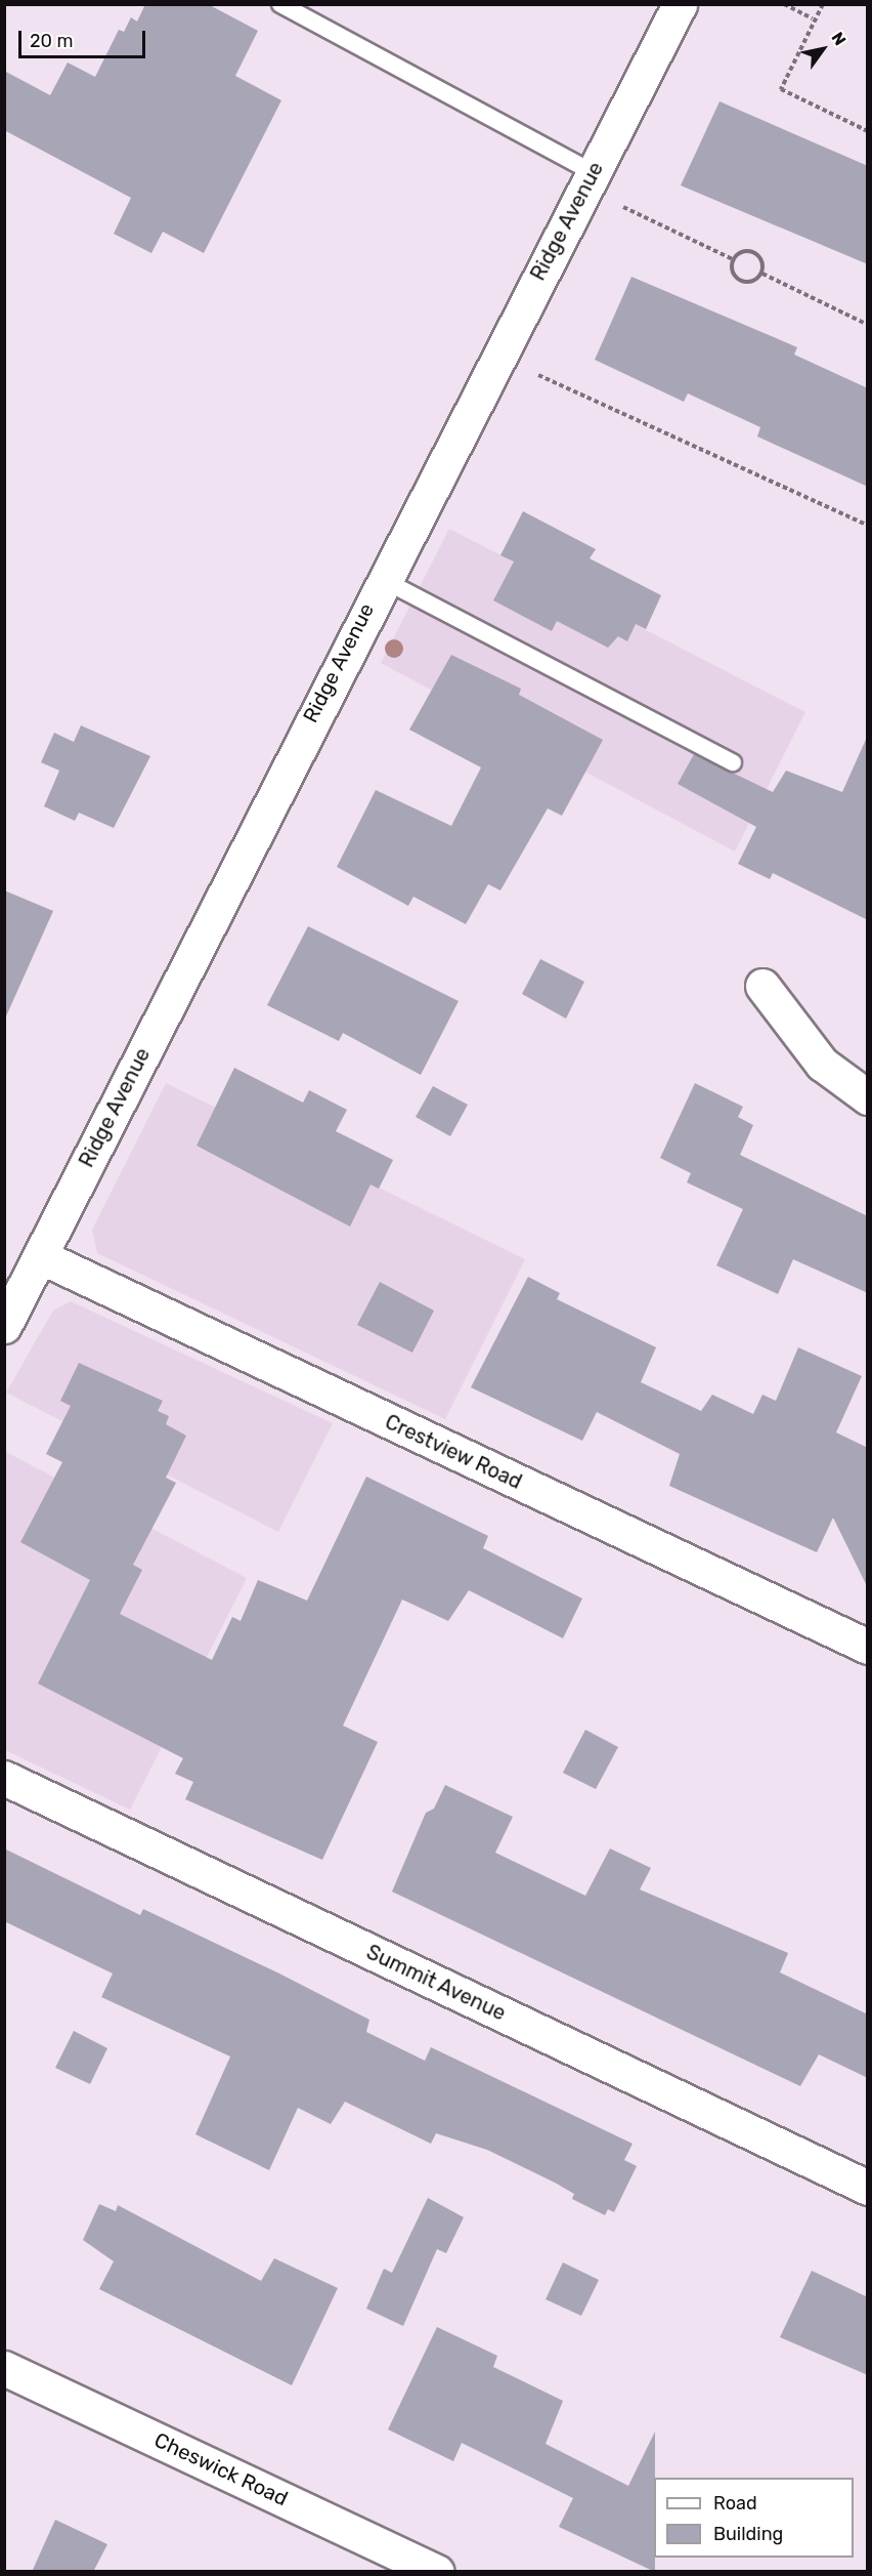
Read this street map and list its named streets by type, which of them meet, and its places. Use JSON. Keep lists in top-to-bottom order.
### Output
{
  "streets": {
    "street": [
      "Ridge Avenue",
      "Crestview Road",
      "Summit Avenue",
      "Cheswick Road"
    ]
  },
  "crossings": [
    ["Ridge Avenue", "Crestview Road"]
  ],
  "legend": ["Road", "Building"],
  "scale_bar": "20 m",
  "north": "top right"
}
